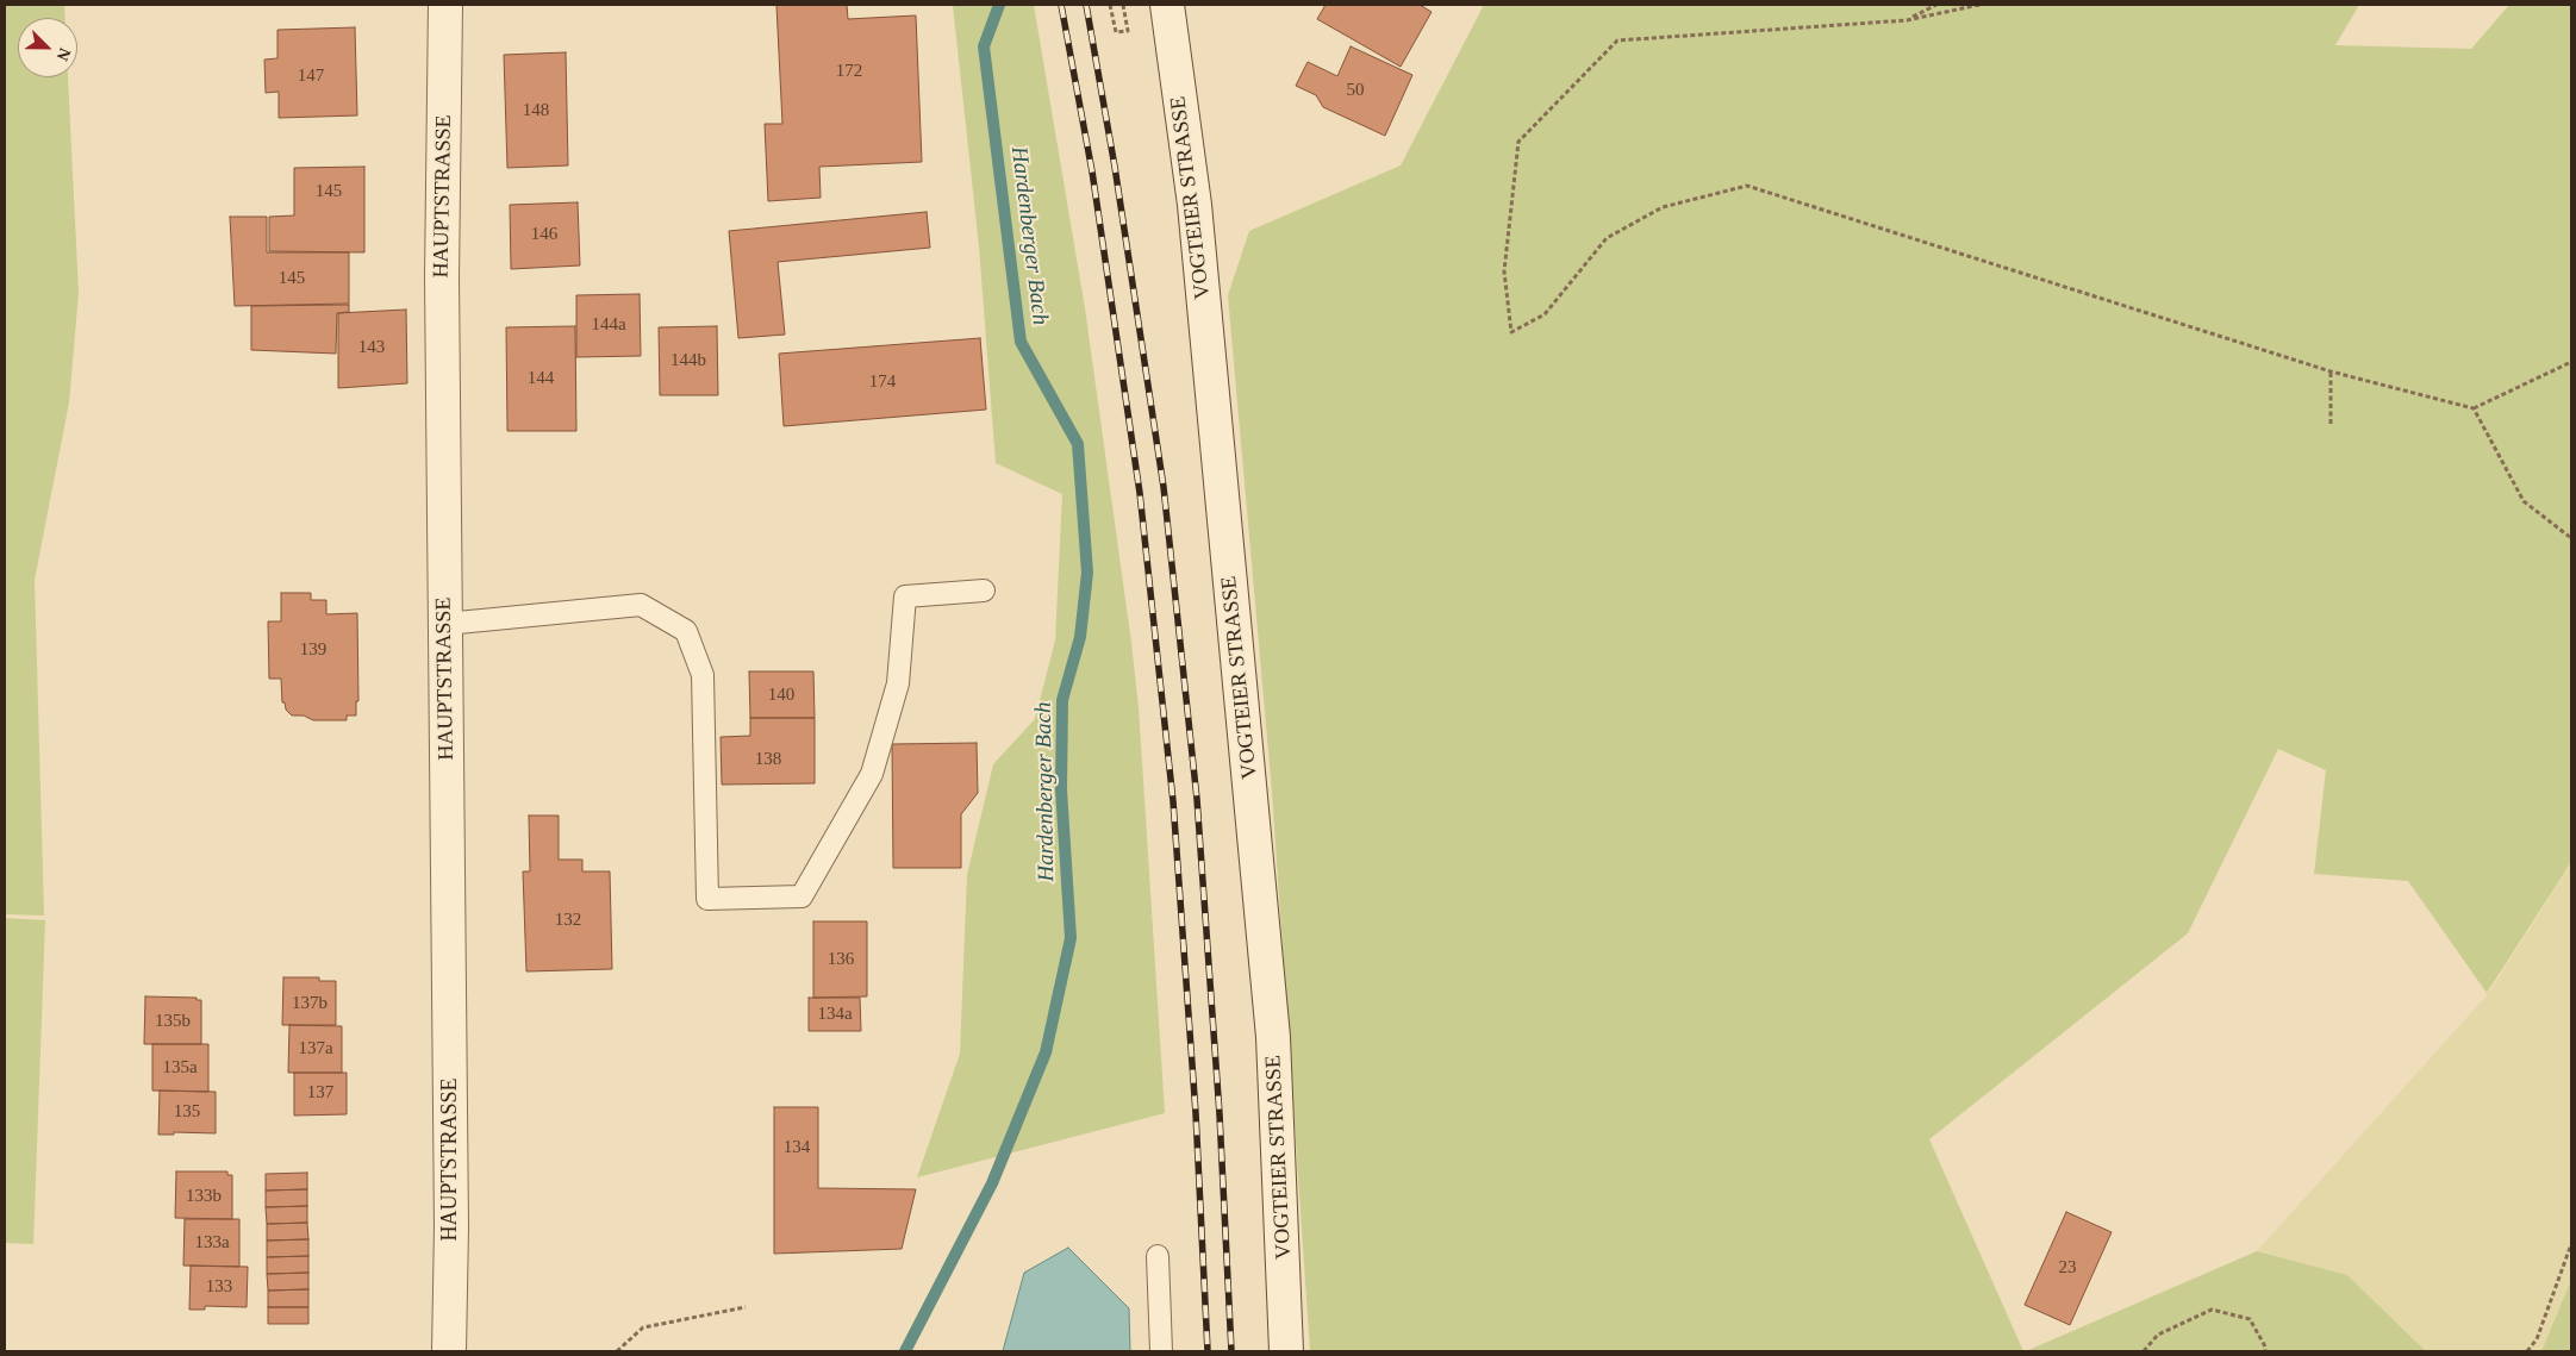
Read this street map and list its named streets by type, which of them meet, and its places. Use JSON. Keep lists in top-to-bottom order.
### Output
{
  "streets": {
    "main road": ["HAUPTSTRASSE", "VOGTEIER STRASSE"]
  },
  "water": ["Hardenberger Bach"],
  "house_numbers": [
    "172",
    "147",
    "50",
    "148",
    "145",
    "146",
    "145",
    "144a",
    "143",
    "144b",
    "144",
    "174",
    "139",
    "140",
    "138",
    "132",
    "136",
    "137b",
    "134a",
    "135b",
    "137a",
    "135a",
    "137",
    "135",
    "134",
    "133b",
    "133a",
    "23",
    "133"
  ],
  "north": "bottom right"
}
